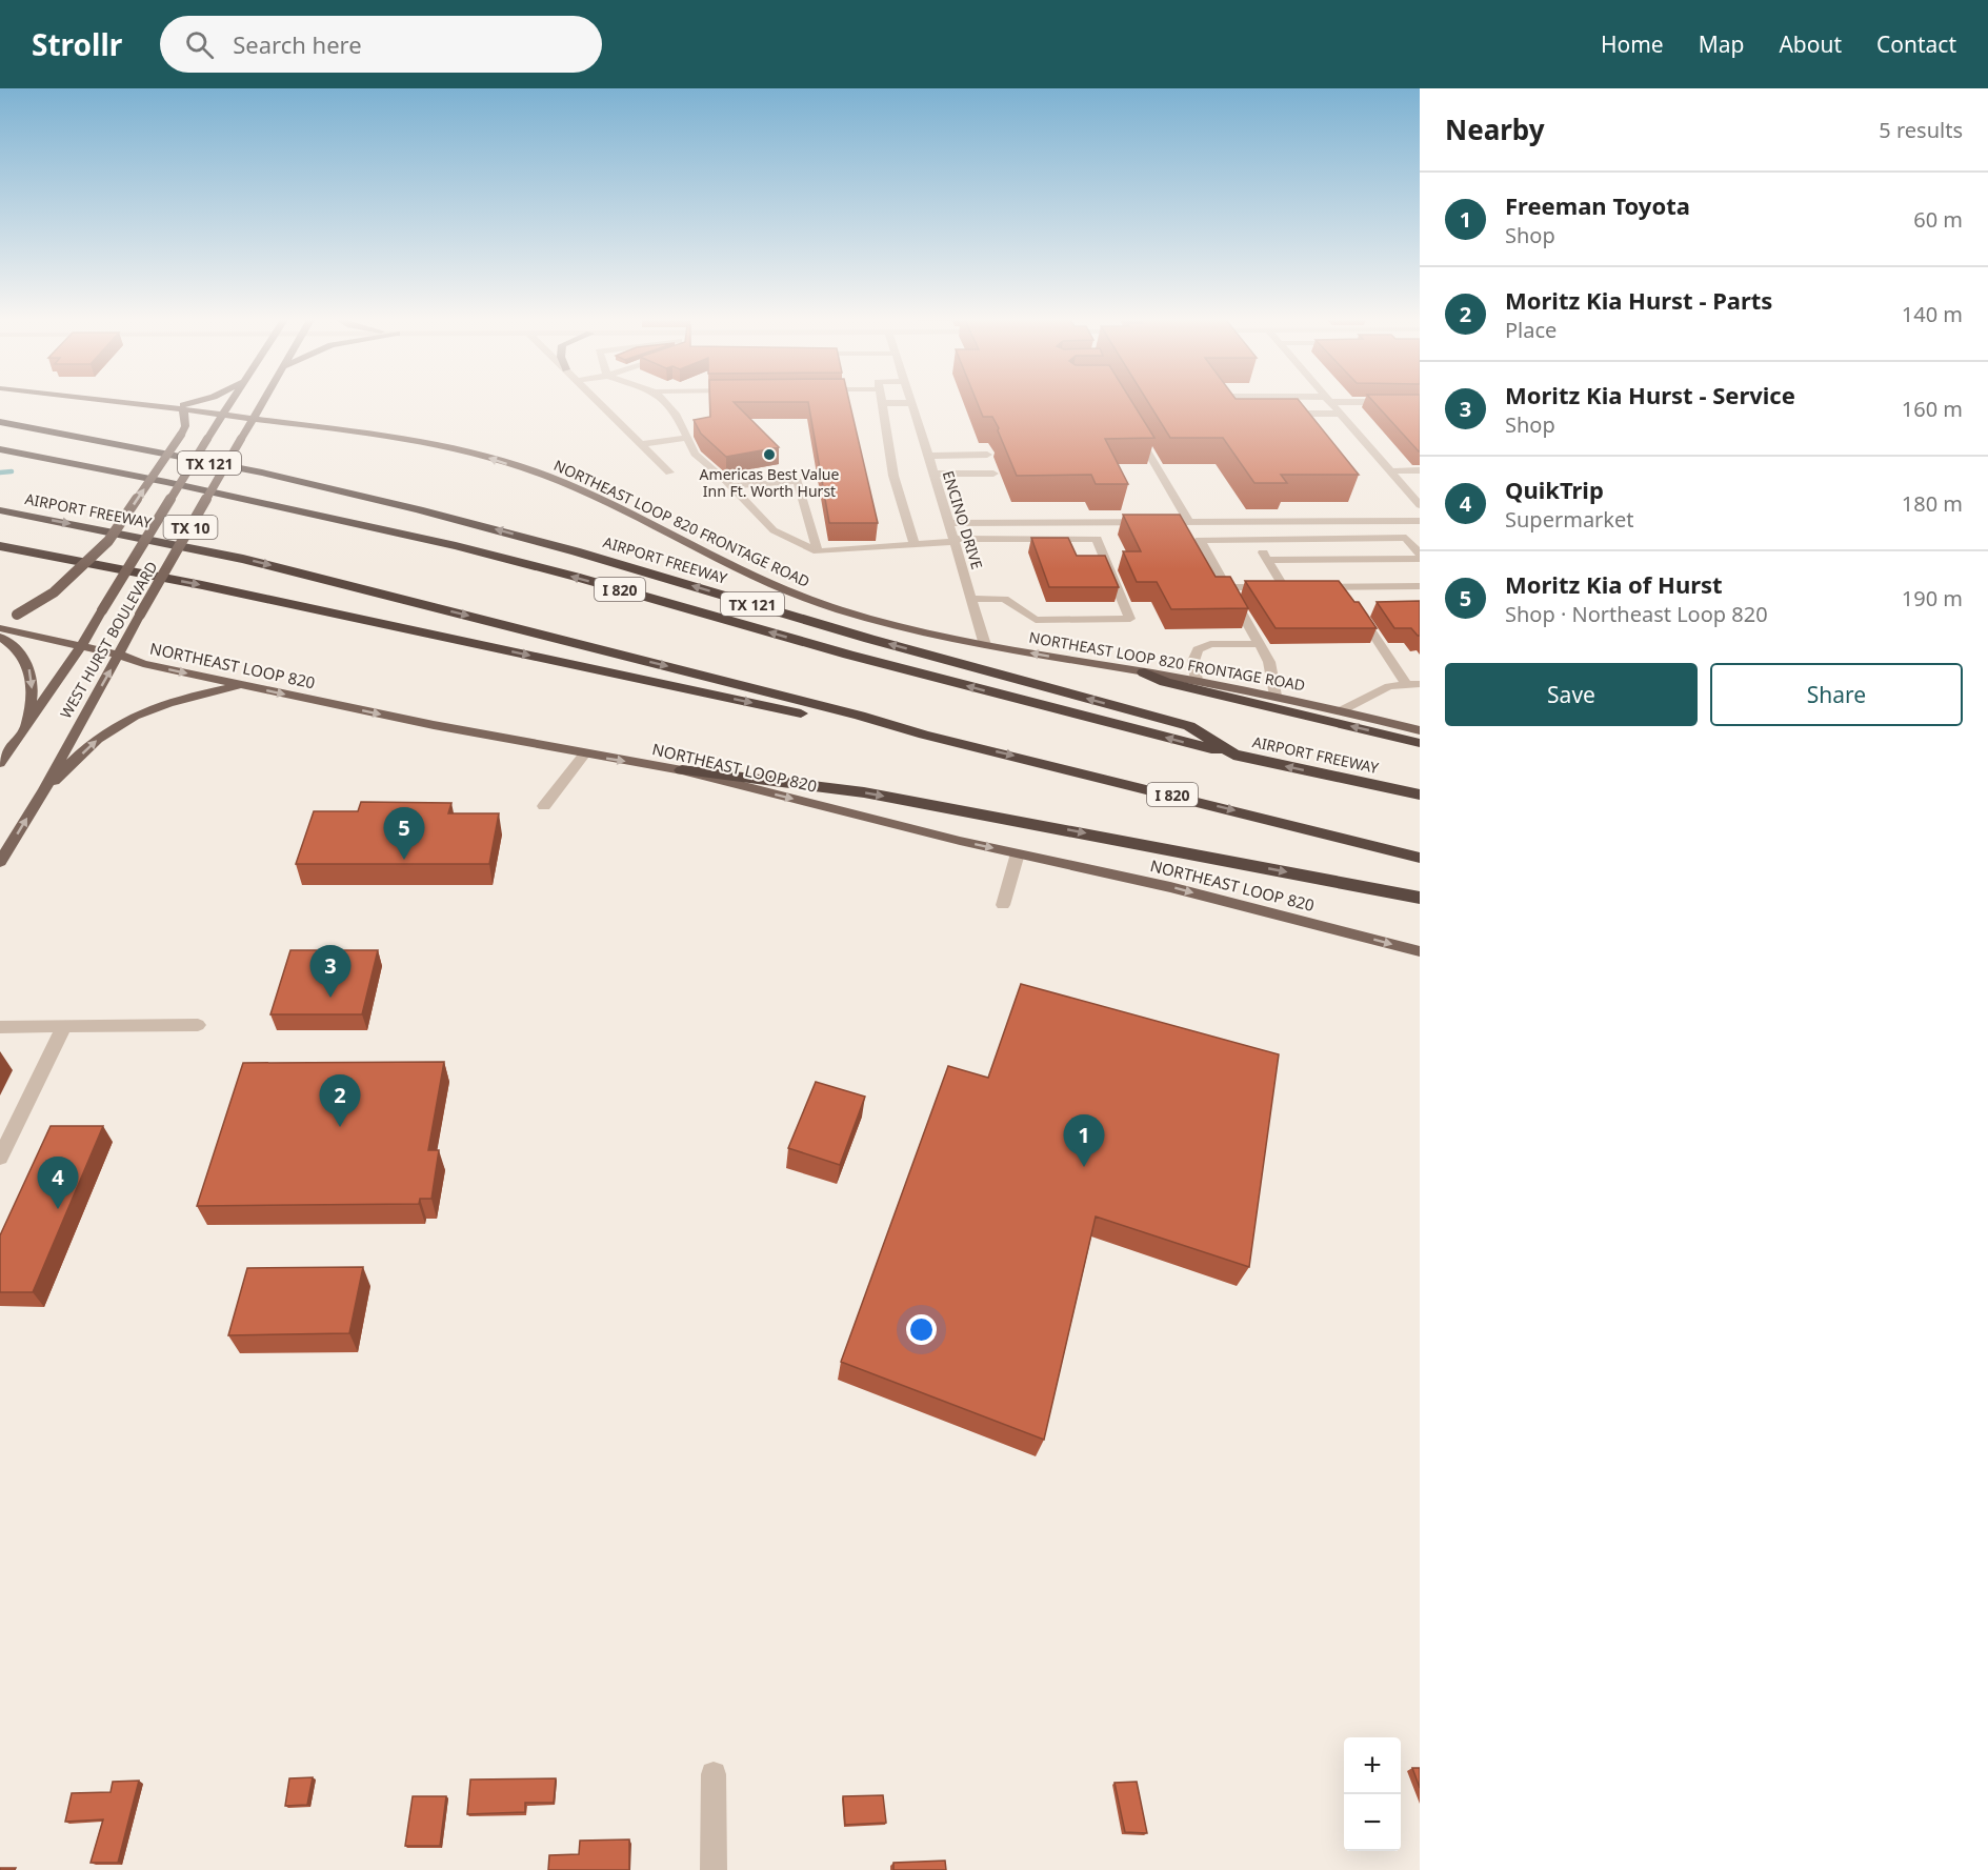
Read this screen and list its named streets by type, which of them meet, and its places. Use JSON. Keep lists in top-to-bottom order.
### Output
{
  "streets": {
    "highway": ["TX 121", "AIRPORT FREEWAY", "I 820"],
    "main road": [
      "NORTHEAST LOOP 820 FRONTAGE ROAD",
      "TX 10",
      "WEST HURST BOULEVARD",
      "NORTHEAST LOOP 820"
    ],
    "street": ["ENCINO DRIVE"]
  },
  "crossings": [
    ["AIRPORT FREEWAY", "I 820"],
    ["ENCINO DRIVE", "NORTHEAST LOOP 820 FRONTAGE ROAD"],
    ["NORTHEAST LOOP 820 FRONTAGE ROAD", "WEST HURST BOULEVARD"],
    ["WEST HURST BOULEVARD", "NORTHEAST LOOP 820"]
  ],
  "one_way": ["NORTHEAST LOOP 820 FRONTAGE ROAD", "NORTHEAST LOOP 820"],
  "places": ["Americas Best Value Inn Ft. Worth Hurst"],
  "page": {
    "header": "Strollr",
    "search": "Search here",
    "nav": [
      "Home",
      "Map",
      "About",
      "Contact"
    ],
    "heading": ["Nearby", "5 results"],
    "list": [
      {
        "mark": "1",
        "name": "Freeman Toyota",
        "note": "Shop",
        "value": "60 m"
      },
      {
        "mark": "2",
        "name": "Moritz Kia Hurst - Parts",
        "note": "Place",
        "value": "140 m"
      },
      {
        "mark": "3",
        "name": "Moritz Kia Hurst - Service",
        "note": "Shop",
        "value": "160 m"
      },
      {
        "mark": "4",
        "name": "QuikTrip",
        "note": "Supermarket",
        "value": "180 m"
      },
      {
        "mark": "5",
        "name": "Moritz Kia of Hurst",
        "note": "Shop · Northeast Loop 820",
        "value": "190 m"
      }
    ],
    "buttons": ["Save", "Share"],
    "pins": [
      "5",
      "3",
      "2",
      "1",
      "4"
    ],
    "map_buttons": ["+", "−"]
  }
}
